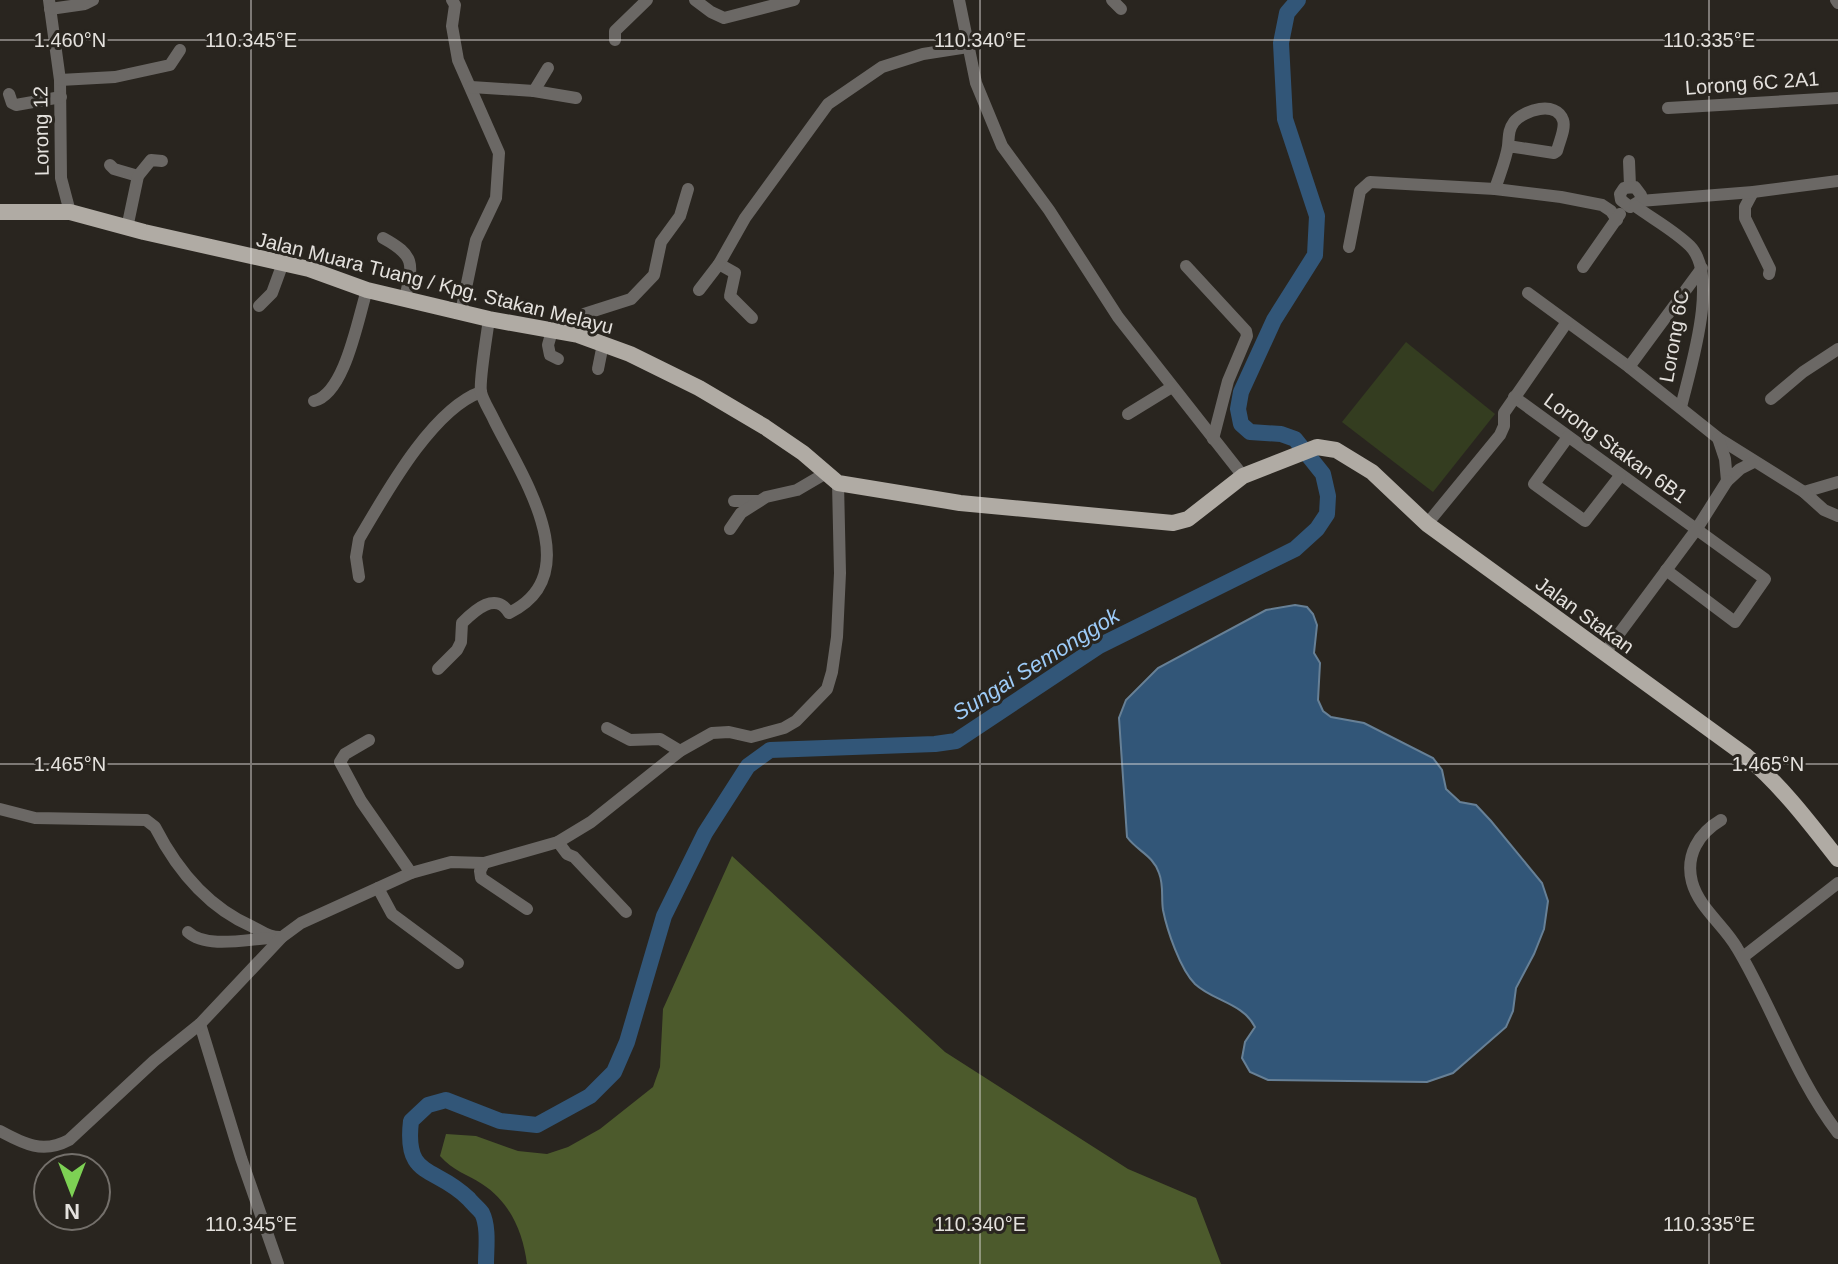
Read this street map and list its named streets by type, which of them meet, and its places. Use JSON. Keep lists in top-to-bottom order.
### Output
{
  "streets": {
    "main road": ["Jalan Muara Tuang / Kpg. Stakan Melayu", "Jalan Stakan"],
    "street": [
      "Lorong 6C 2A1",
      "Lorong 12",
      "Lorong 6C",
      "Lorong Stakan 6B1"
    ]
  },
  "crossings": [
    ["Lorong 12", "Jalan Muara Tuang / Kpg. Stakan Melayu"],
    ["Jalan Muara Tuang / Kpg. Stakan Melayu", "Jalan Stakan"]
  ],
  "water": ["Sungai Semonggok"],
  "north": "bottom",
  "coordinates": [
    "1.460°N",
    "110.345°E",
    "110.340°E",
    "110.335°E",
    "1.465°N"
  ]
}
